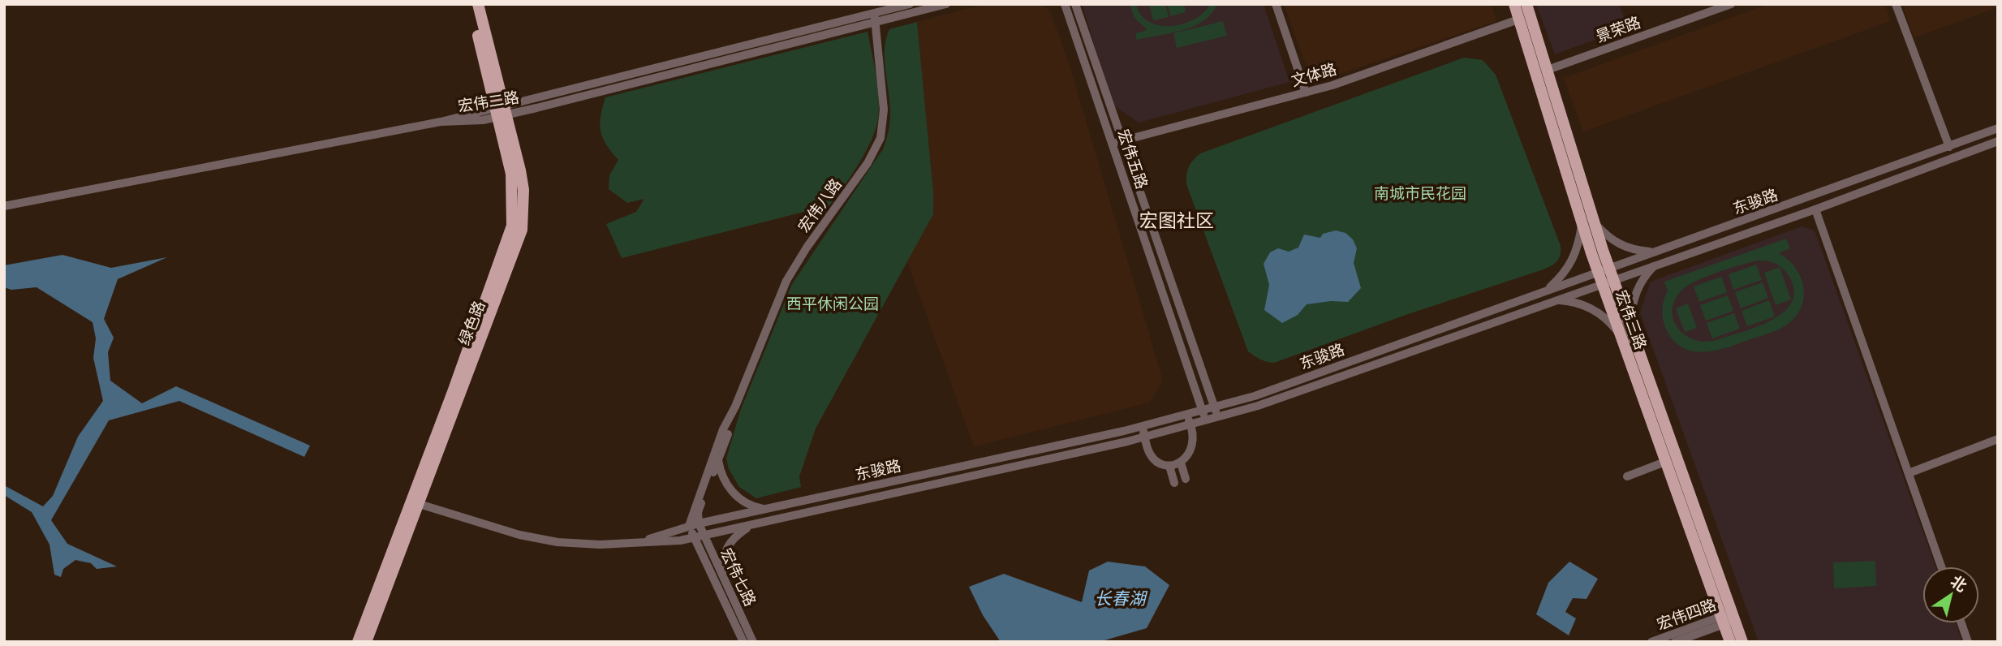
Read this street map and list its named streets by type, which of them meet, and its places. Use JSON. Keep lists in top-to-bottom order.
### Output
{
  "streets": {
    "main road": ["宏伟三路", "绿色路"],
    "street": [
      "景荣路",
      "文体路",
      "宏伟二路",
      "宏伟五路",
      "东骏路",
      "宏伟八路",
      "宏伟七路",
      "宏伟四路"
    ]
  },
  "crossings": [
    ["景荣路", "宏伟三路"],
    ["文体路", "宏伟五路"],
    ["文体路", "宏伟三路"],
    ["宏伟二路", "宏伟八路"],
    ["宏伟二路", "绿色路"],
    ["宏伟五路", "东骏路"],
    ["东骏路", "宏伟八路"],
    ["东骏路", "宏伟三路"],
    ["东骏路", "绿色路"],
    ["东骏路", "宏伟七路"],
    ["宏伟八路", "宏伟七路"],
    ["宏伟三路", "宏伟四路"]
  ],
  "districts": ["宏图社区"],
  "water": ["长春湖"],
  "parks": ["南城市民花园", "西平休闲公园"],
  "north": "top right"
}
